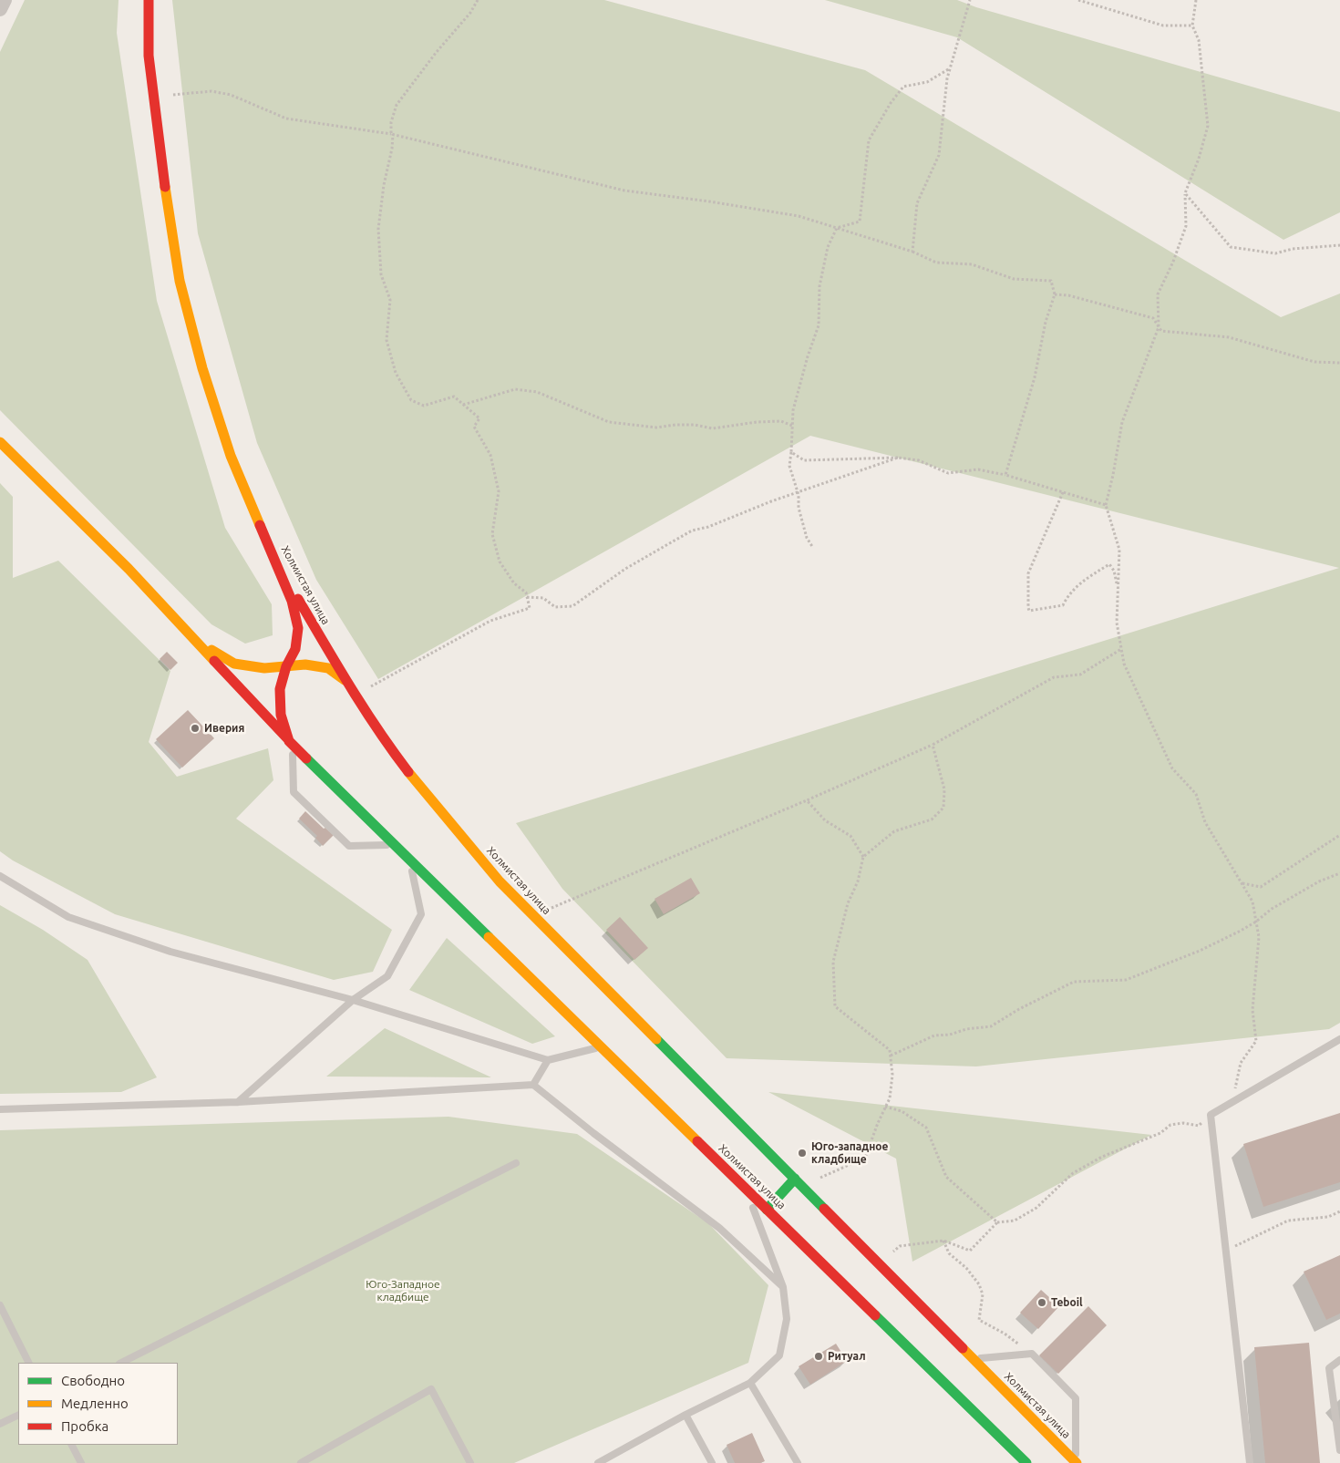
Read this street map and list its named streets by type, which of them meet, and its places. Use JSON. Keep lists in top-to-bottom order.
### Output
{
  "streets": {
    "main road": ["Холмистая улица"]
  },
  "parks": ["Юго-Западное кладбище"],
  "places": [
    "Иверия",
    "Юго-западное кладбище",
    "Teboil",
    "Ритуал"
  ],
  "legend": ["Свободно", "Медленно", "Пробка"]
}
